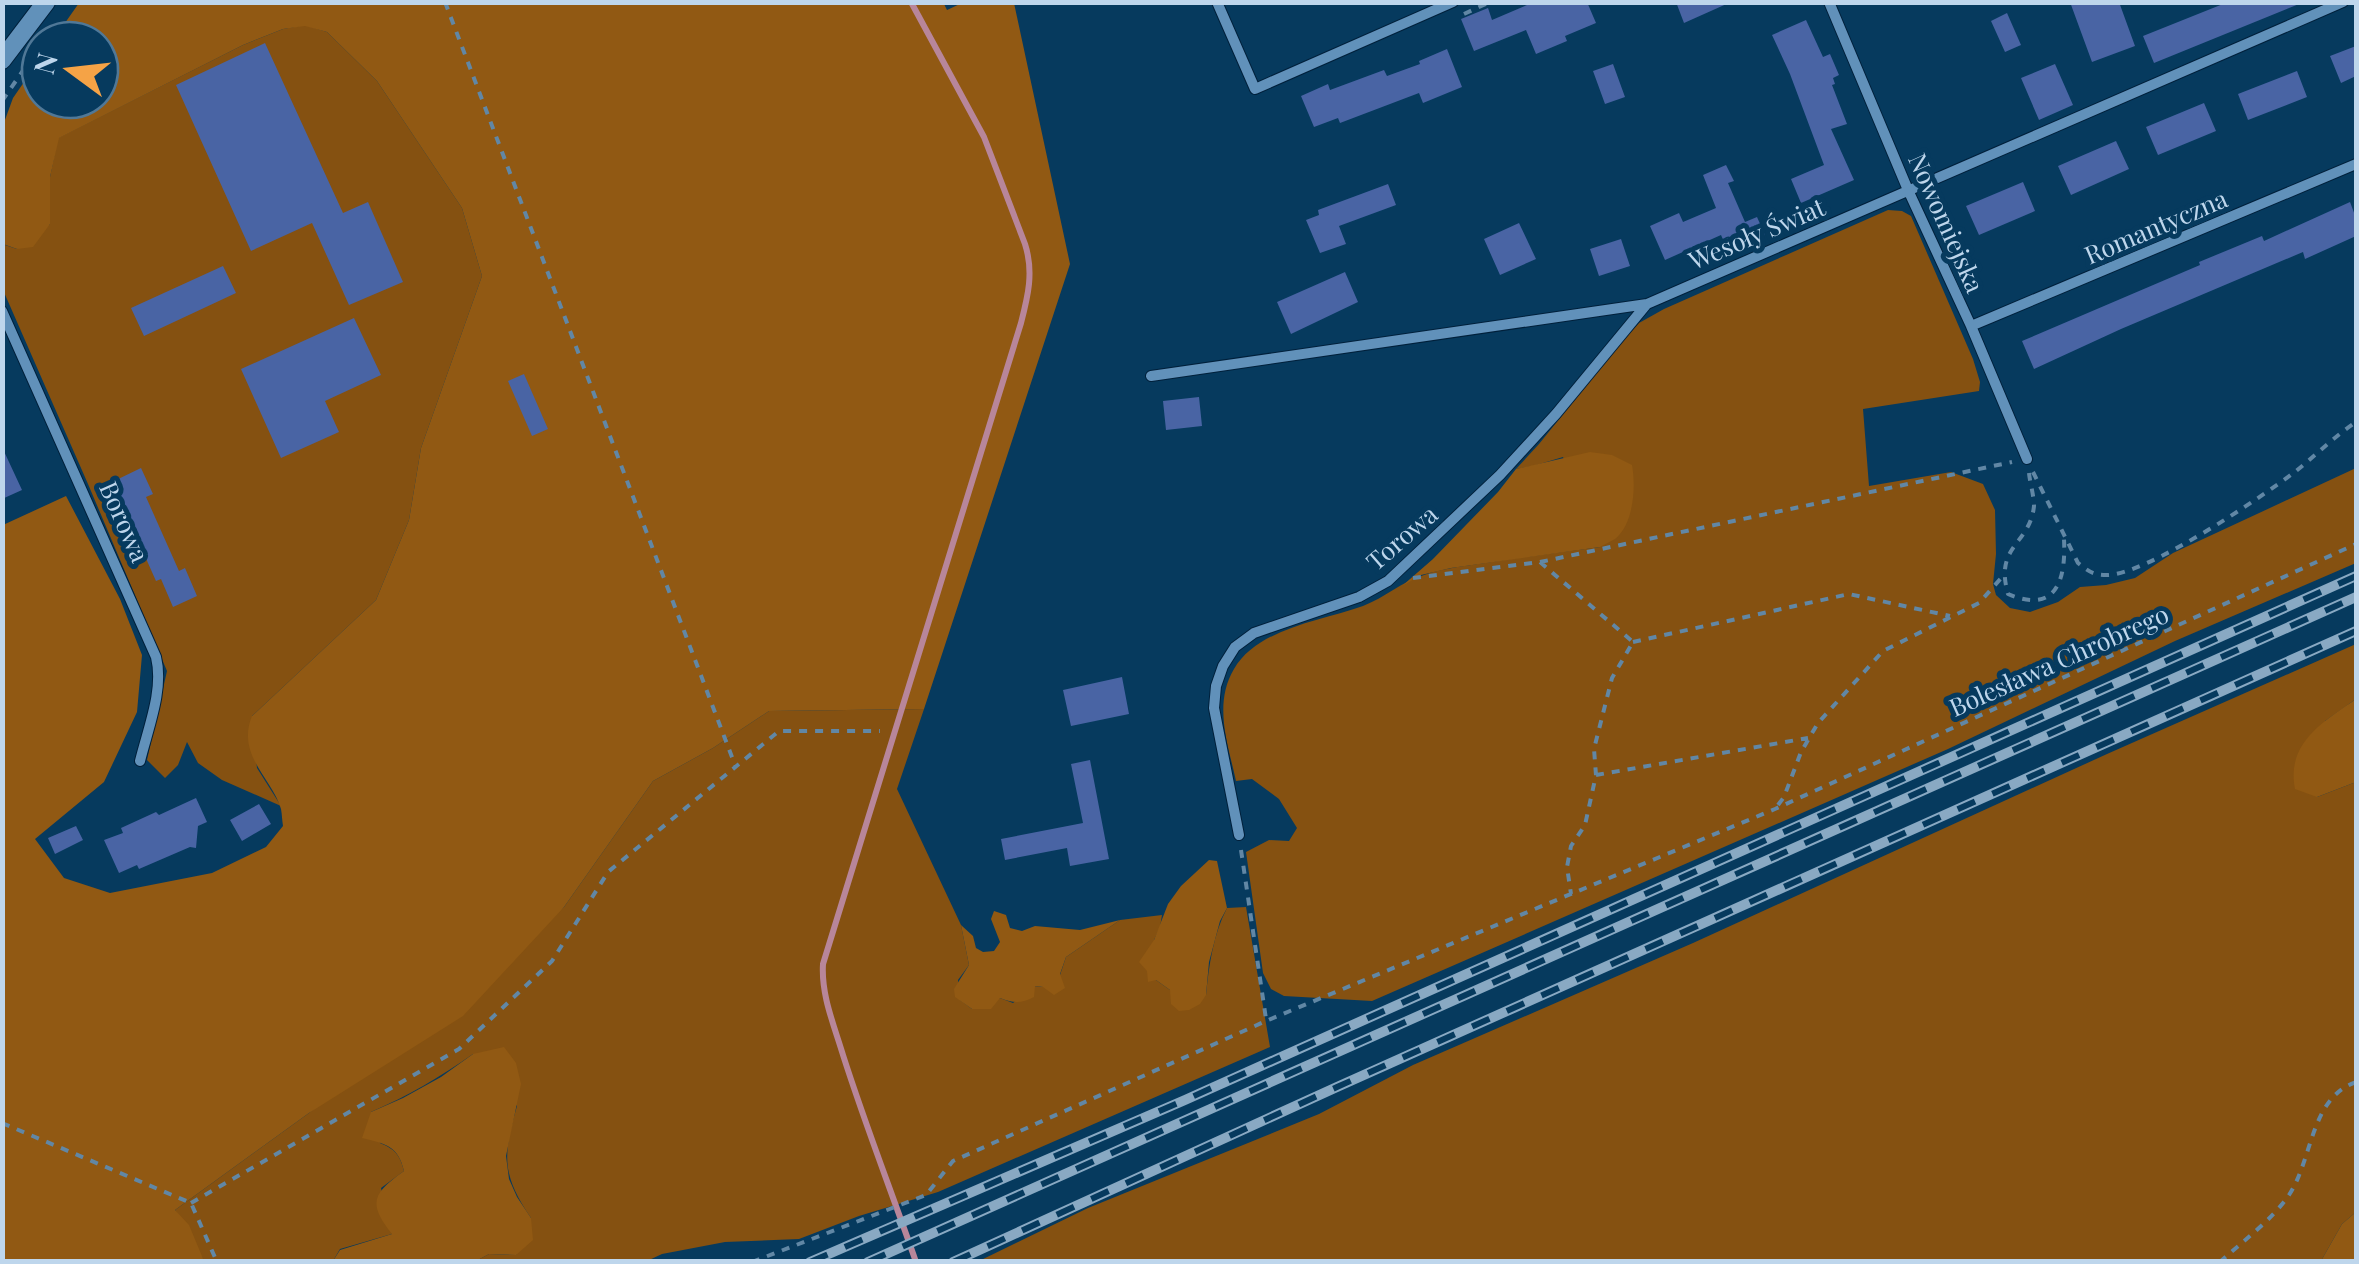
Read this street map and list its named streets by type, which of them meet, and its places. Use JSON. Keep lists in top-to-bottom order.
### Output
{
  "streets": {
    "street": [
      "Nowomiejska",
      "Romantyczna",
      "Wesoły Świat",
      "Borowa",
      "Torowa"
    ],
    "path": ["Bolesława Chrobrego"]
  },
  "crossings": [
    ["Nowomiejska", "Romantyczna"],
    ["Nowomiejska", "Wesoły Świat"],
    ["Wesoły Świat", "Torowa"]
  ],
  "north": "left"
}
